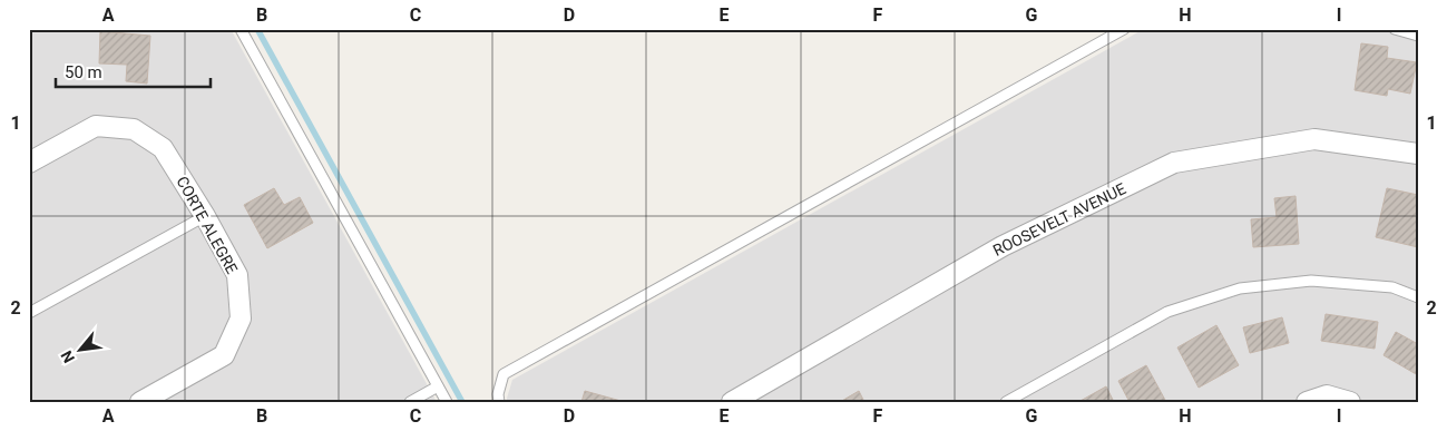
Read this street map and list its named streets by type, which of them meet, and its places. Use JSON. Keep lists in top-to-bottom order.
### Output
{
  "streets": {
    "street": ["ROOSEVELT AVENUE", "CORTE ALEGRE"]
  },
  "scale_bar": "50 m",
  "north": "bottom left",
  "grid": {
    "columns": [
      "A",
      "B",
      "C",
      "D",
      "E",
      "F",
      "G",
      "H",
      "I"
    ],
    "rows": ["1", "2"]
  }
}
